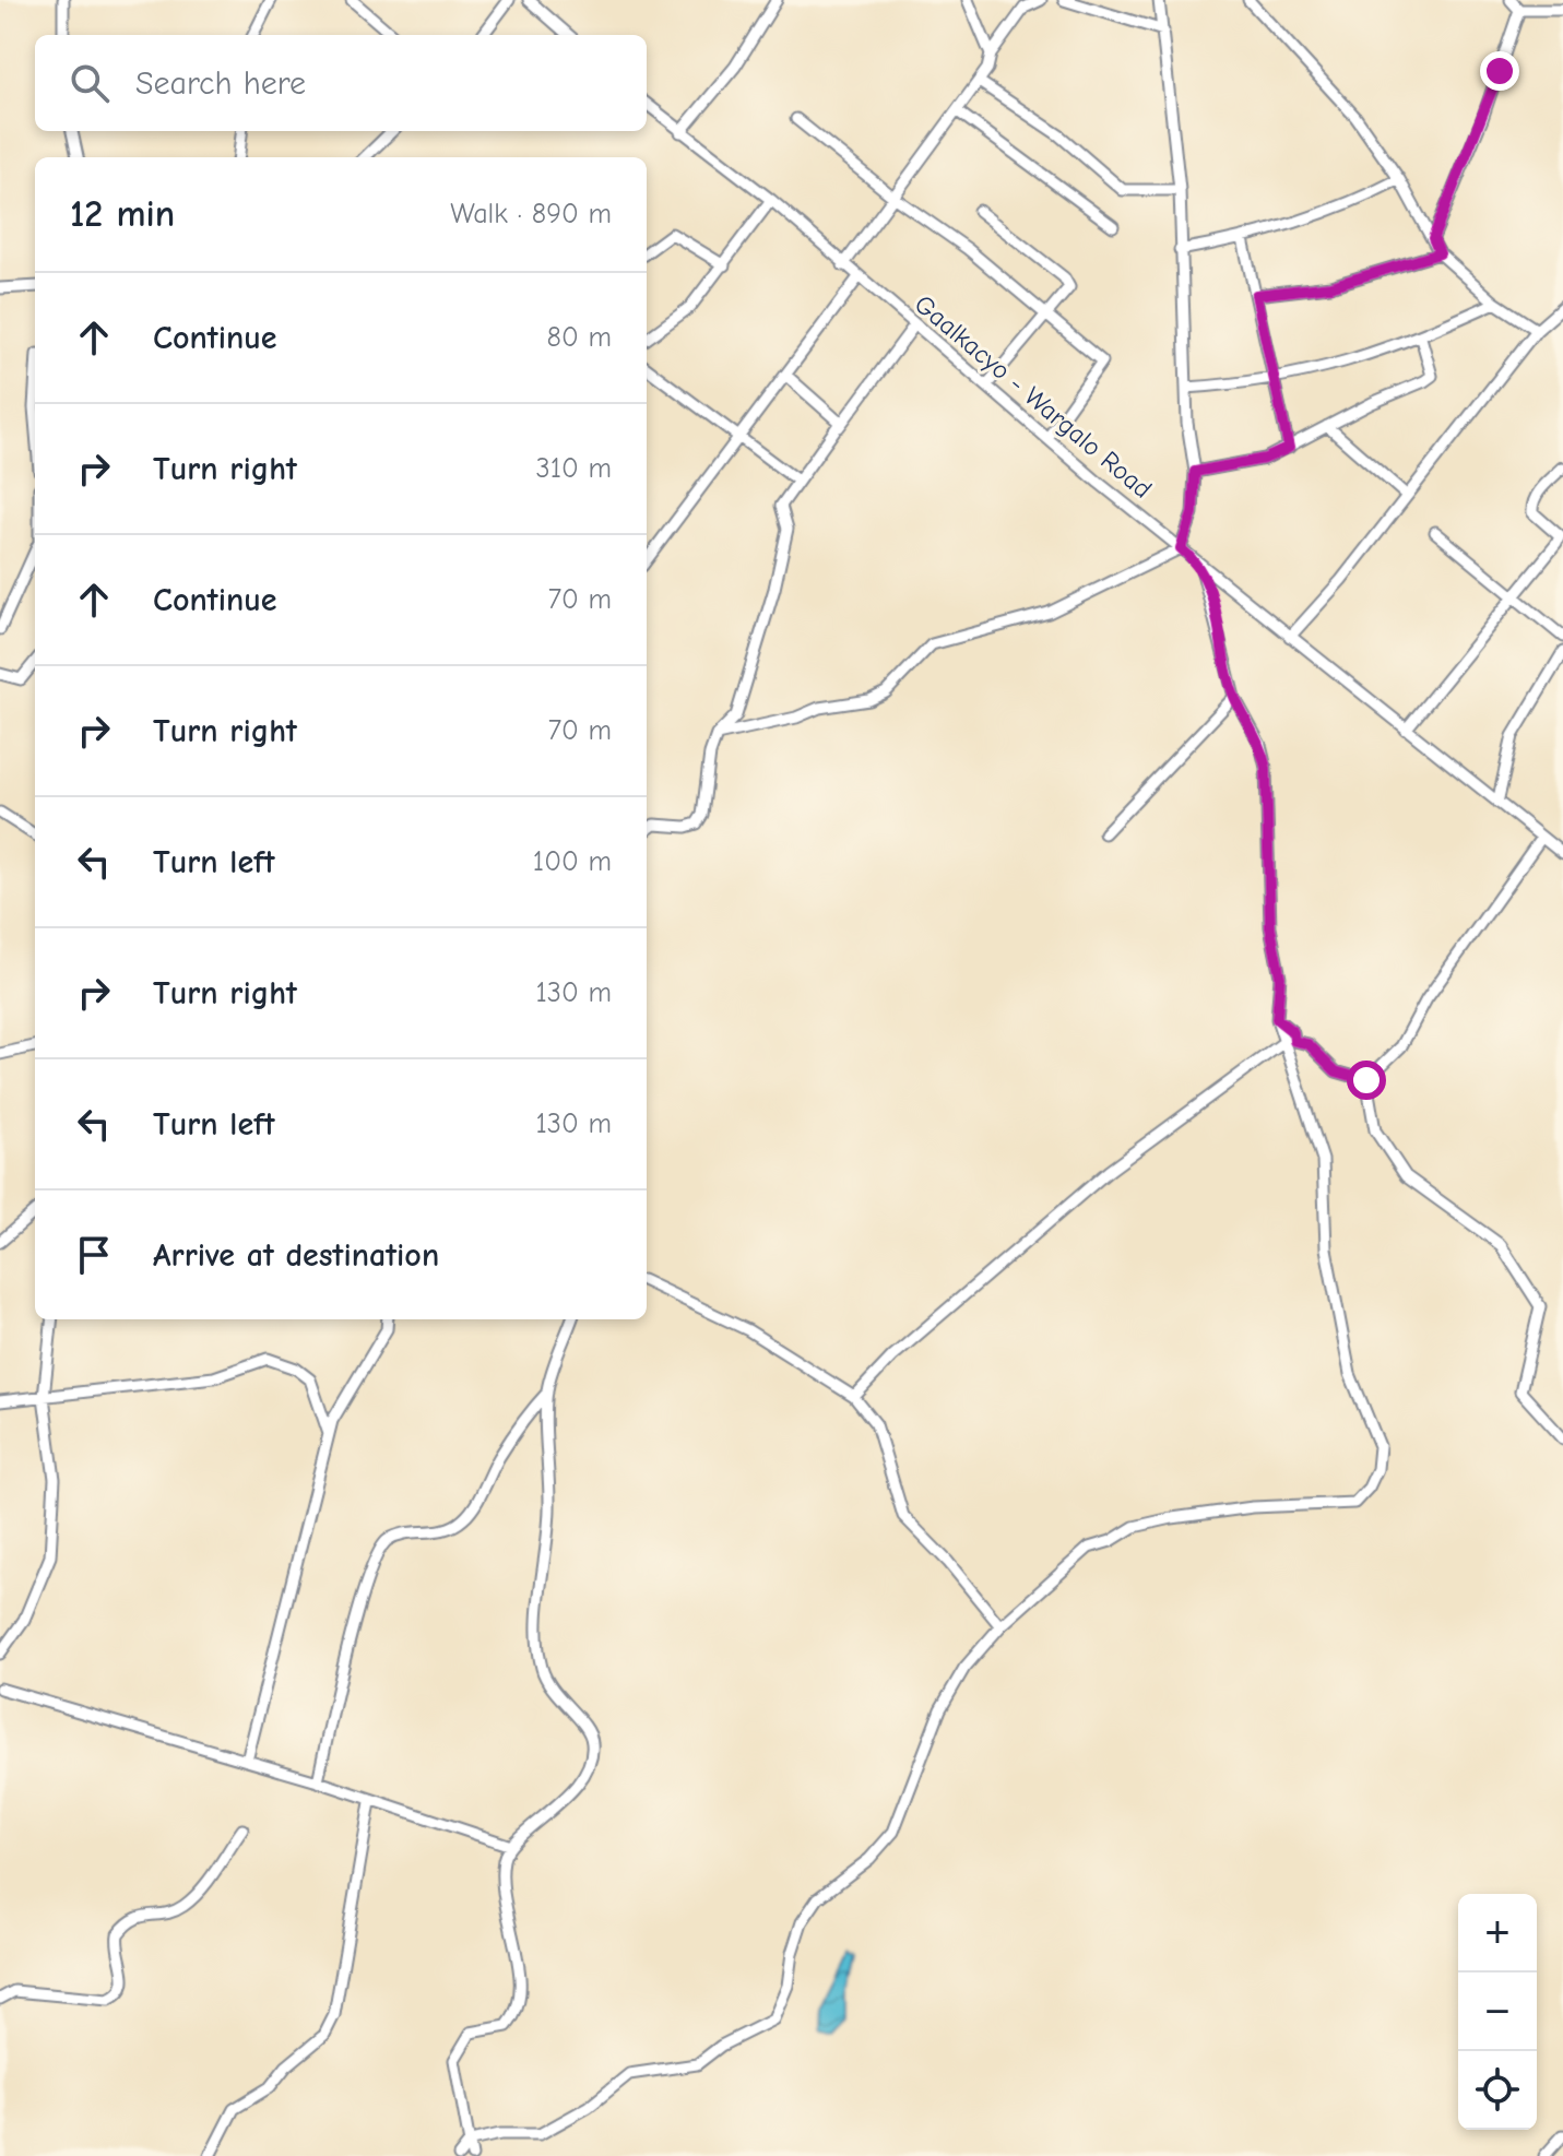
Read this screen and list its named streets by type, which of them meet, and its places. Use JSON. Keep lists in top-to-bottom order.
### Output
{
  "streets": {
    "street": ["Gaalkacyo - Wargalo Road"]
  },
  "page": {
    "search": "Search here",
    "heading": ["12 min", "Walk · 890 m"],
    "list": [
      ["Continue", "80 m"],
      ["Turn right", "310 m"],
      ["Continue", "70 m"],
      ["Turn right", "70 m"],
      ["Turn left", "100 m"],
      ["Turn right", "130 m"],
      ["Turn left", "130 m"],
      "Arrive at destination"
    ],
    "map_buttons": ["+", "−"]
  }
}
